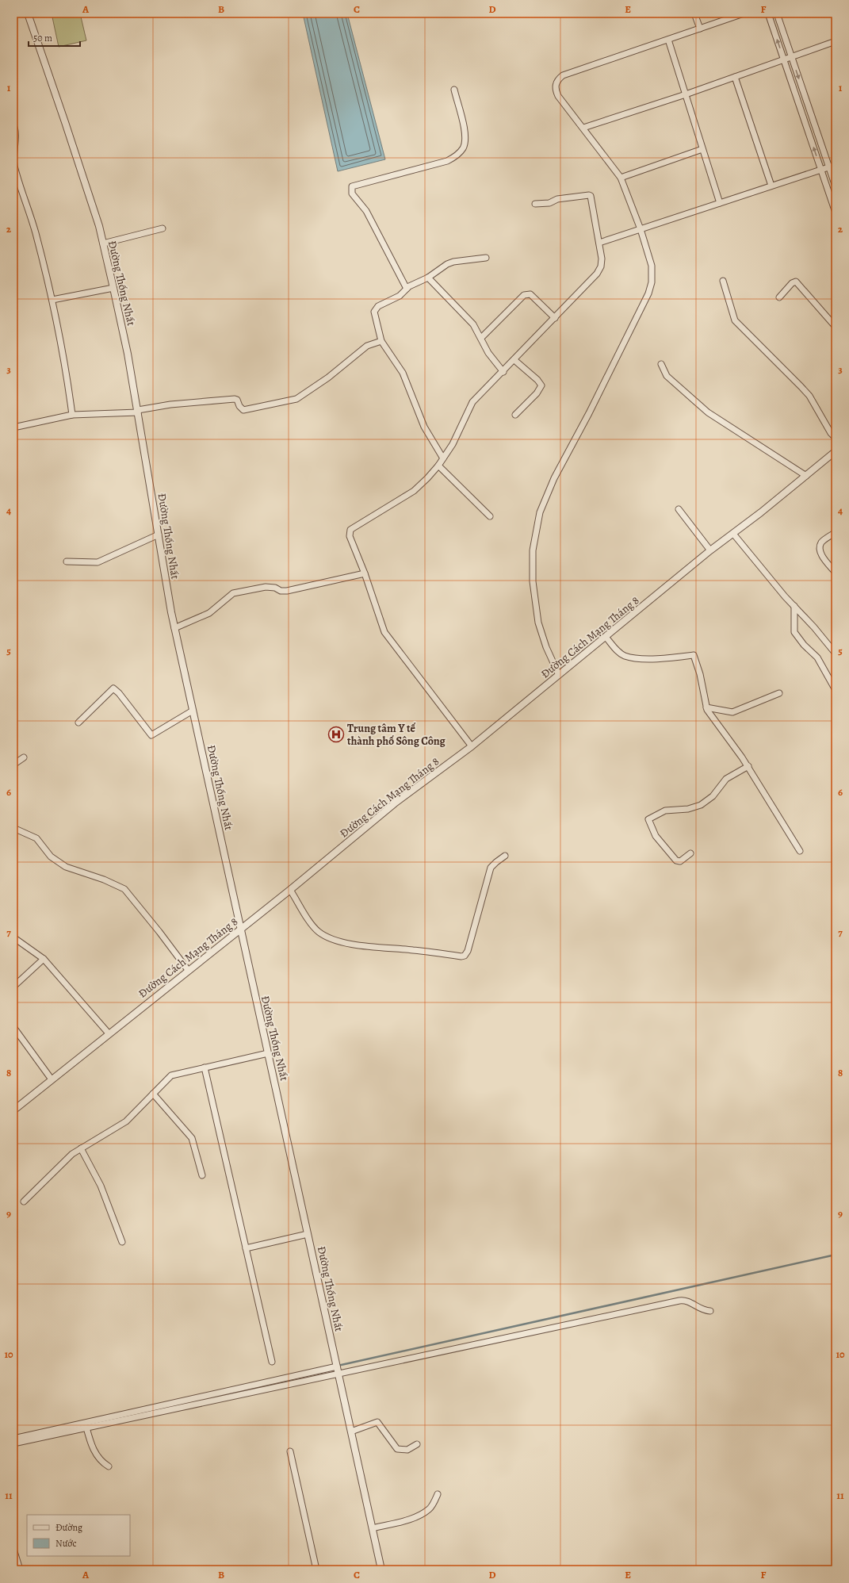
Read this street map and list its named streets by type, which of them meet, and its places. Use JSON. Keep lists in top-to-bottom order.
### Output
{
  "streets": {
    "street": ["Đường Thống Nhất", "Đường Cách Mạng Tháng 8"]
  },
  "crossings": [
    ["Đường Thống Nhất", "Đường Cách Mạng Tháng 8"]
  ],
  "places": {
    "hospital": ["Trung tâm Y tế thành phố Sông Công"]
  },
  "legend": ["Đường", "Nước"],
  "scale_bar": "50 m",
  "grid": {
    "columns": [
      "A",
      "B",
      "C",
      "D",
      "E",
      "F"
    ],
    "rows": [
      "1",
      "2",
      "3",
      "4",
      "5",
      "6",
      "7",
      "8",
      "9",
      "10",
      "11"
    ]
  }
}
